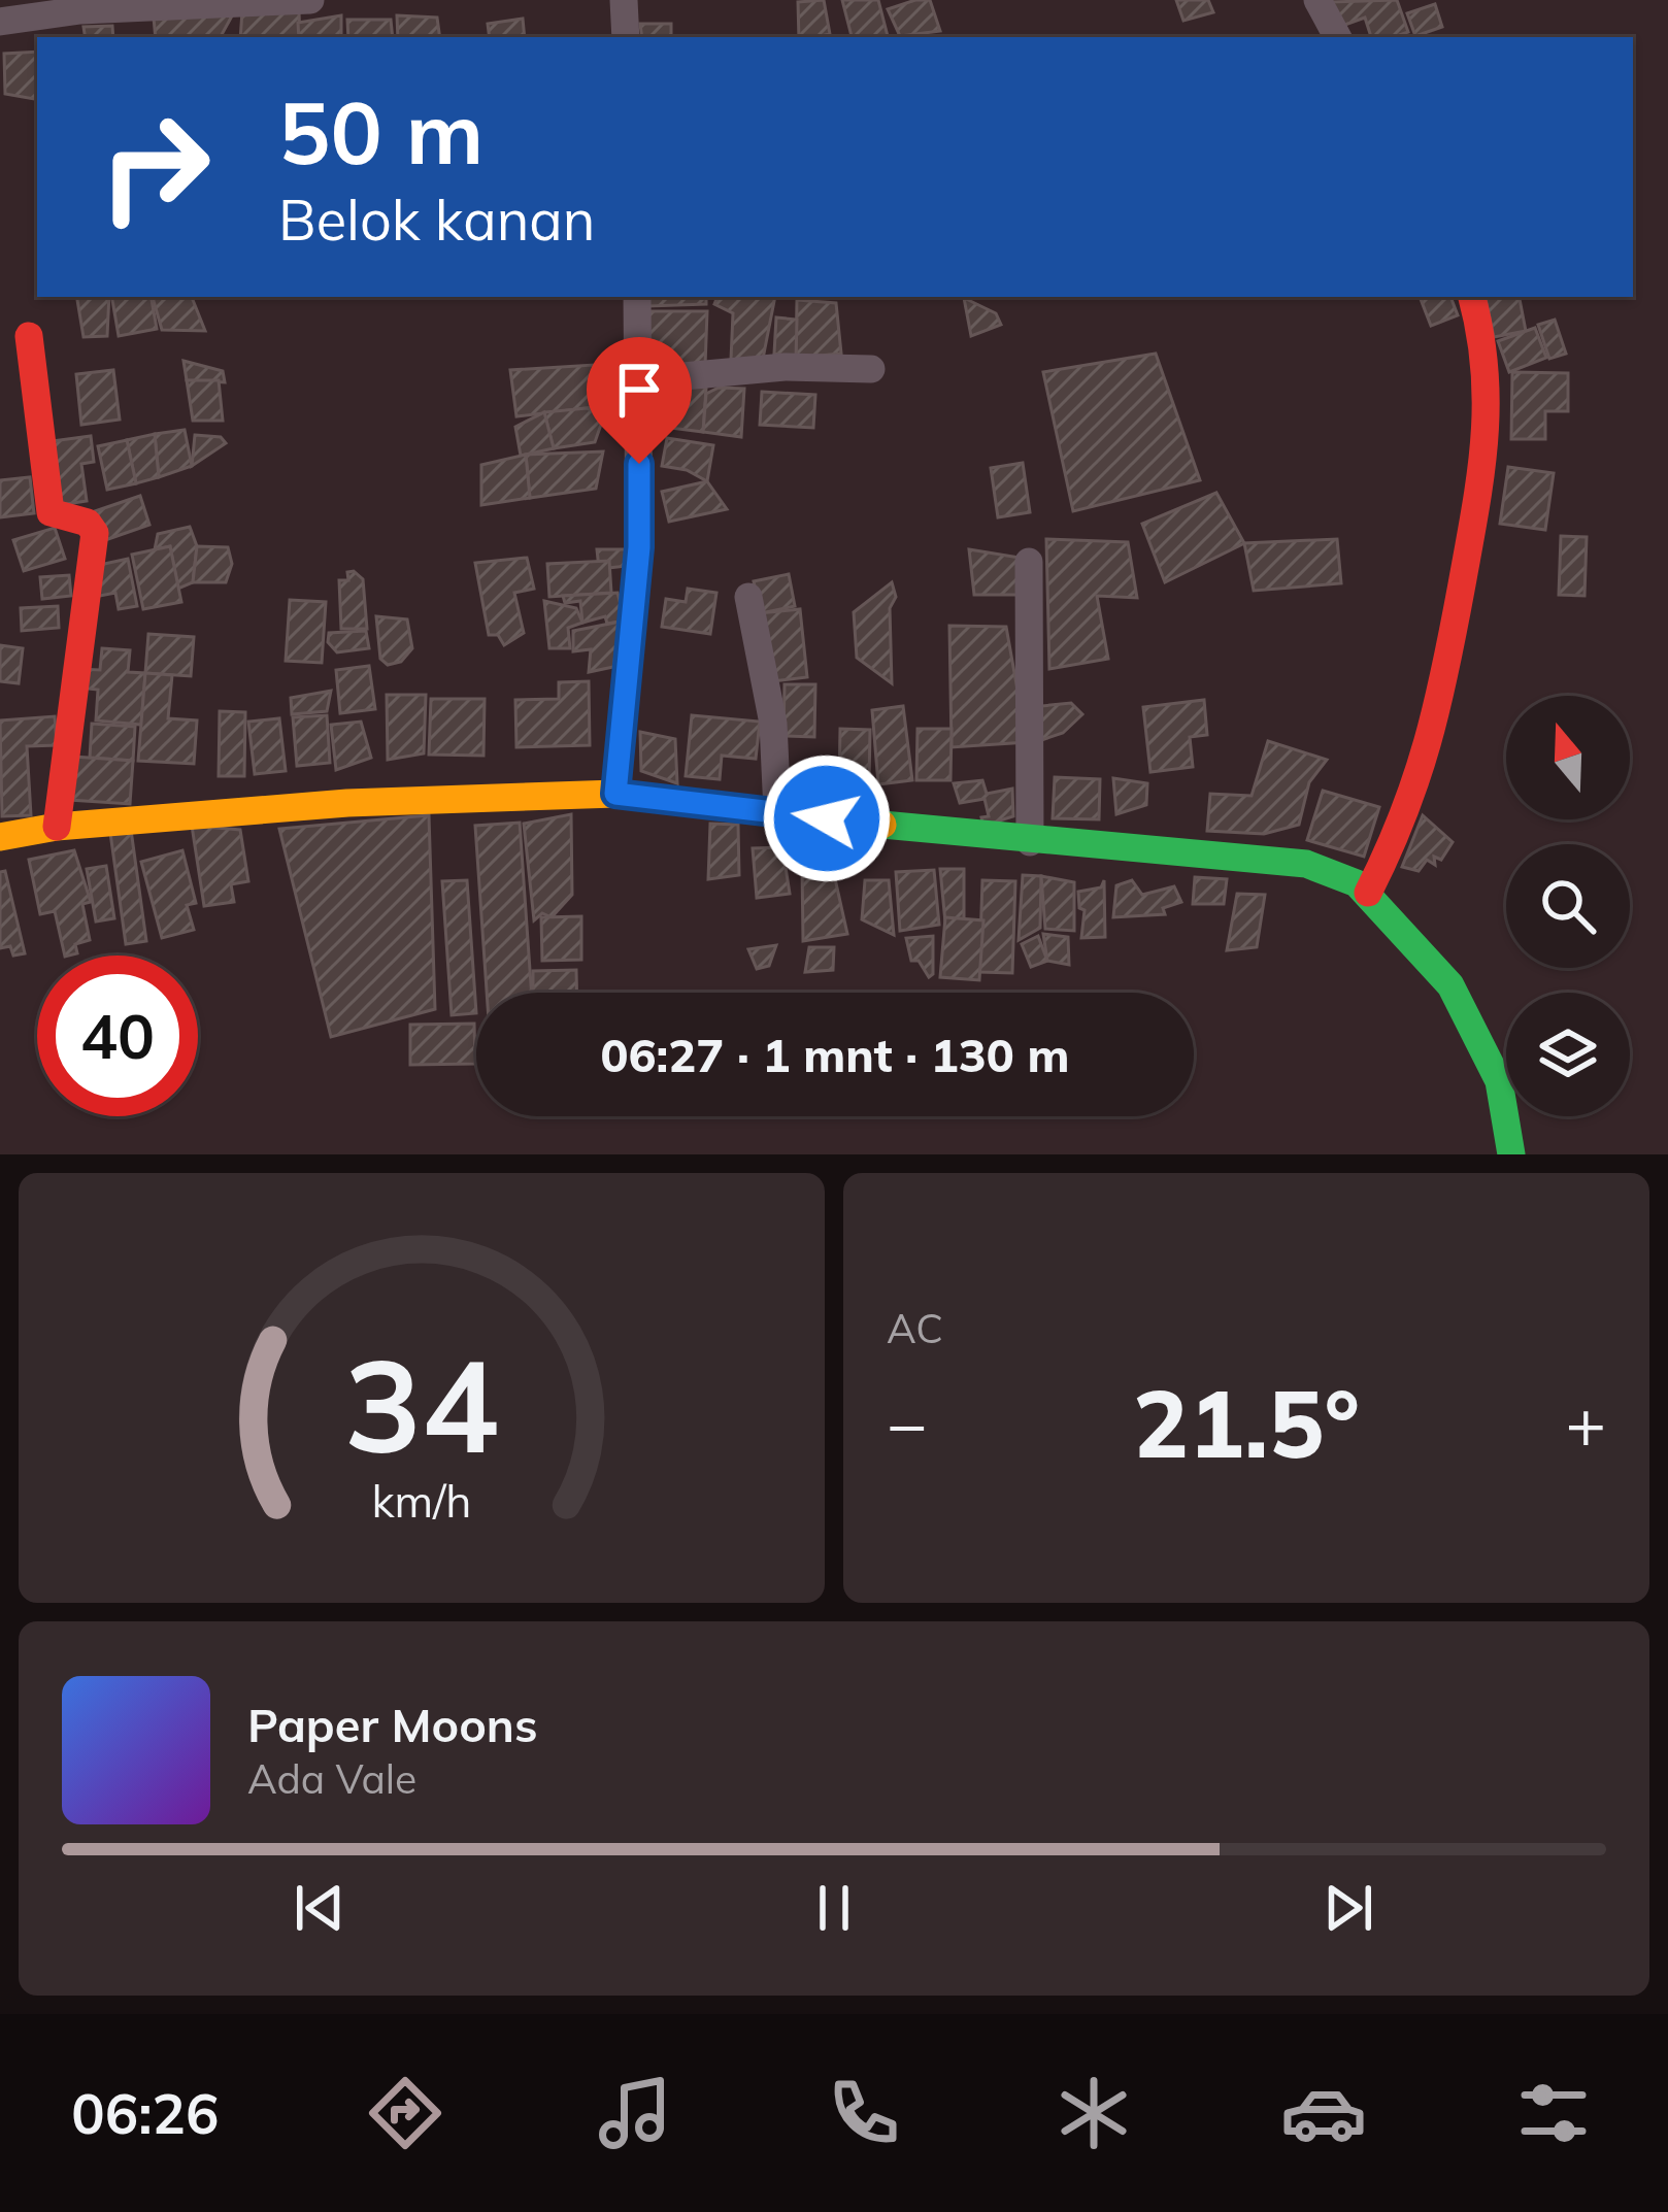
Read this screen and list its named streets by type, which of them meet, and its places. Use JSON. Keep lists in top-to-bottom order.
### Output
{
  "north": "top",
  "page": {
    "turn": ["50 m", "Belok kanan"],
    "limit": "40",
    "trip": "06:27 · 1 mnt · 130 m",
    "tile": "AC",
    "heat": ["−", "21.5°", "+"],
    "song": ["Paper Moons", "Ada Vale"],
    "tabs": "06:26",
    "gauge": ["34", "km/h"]
  }
}
